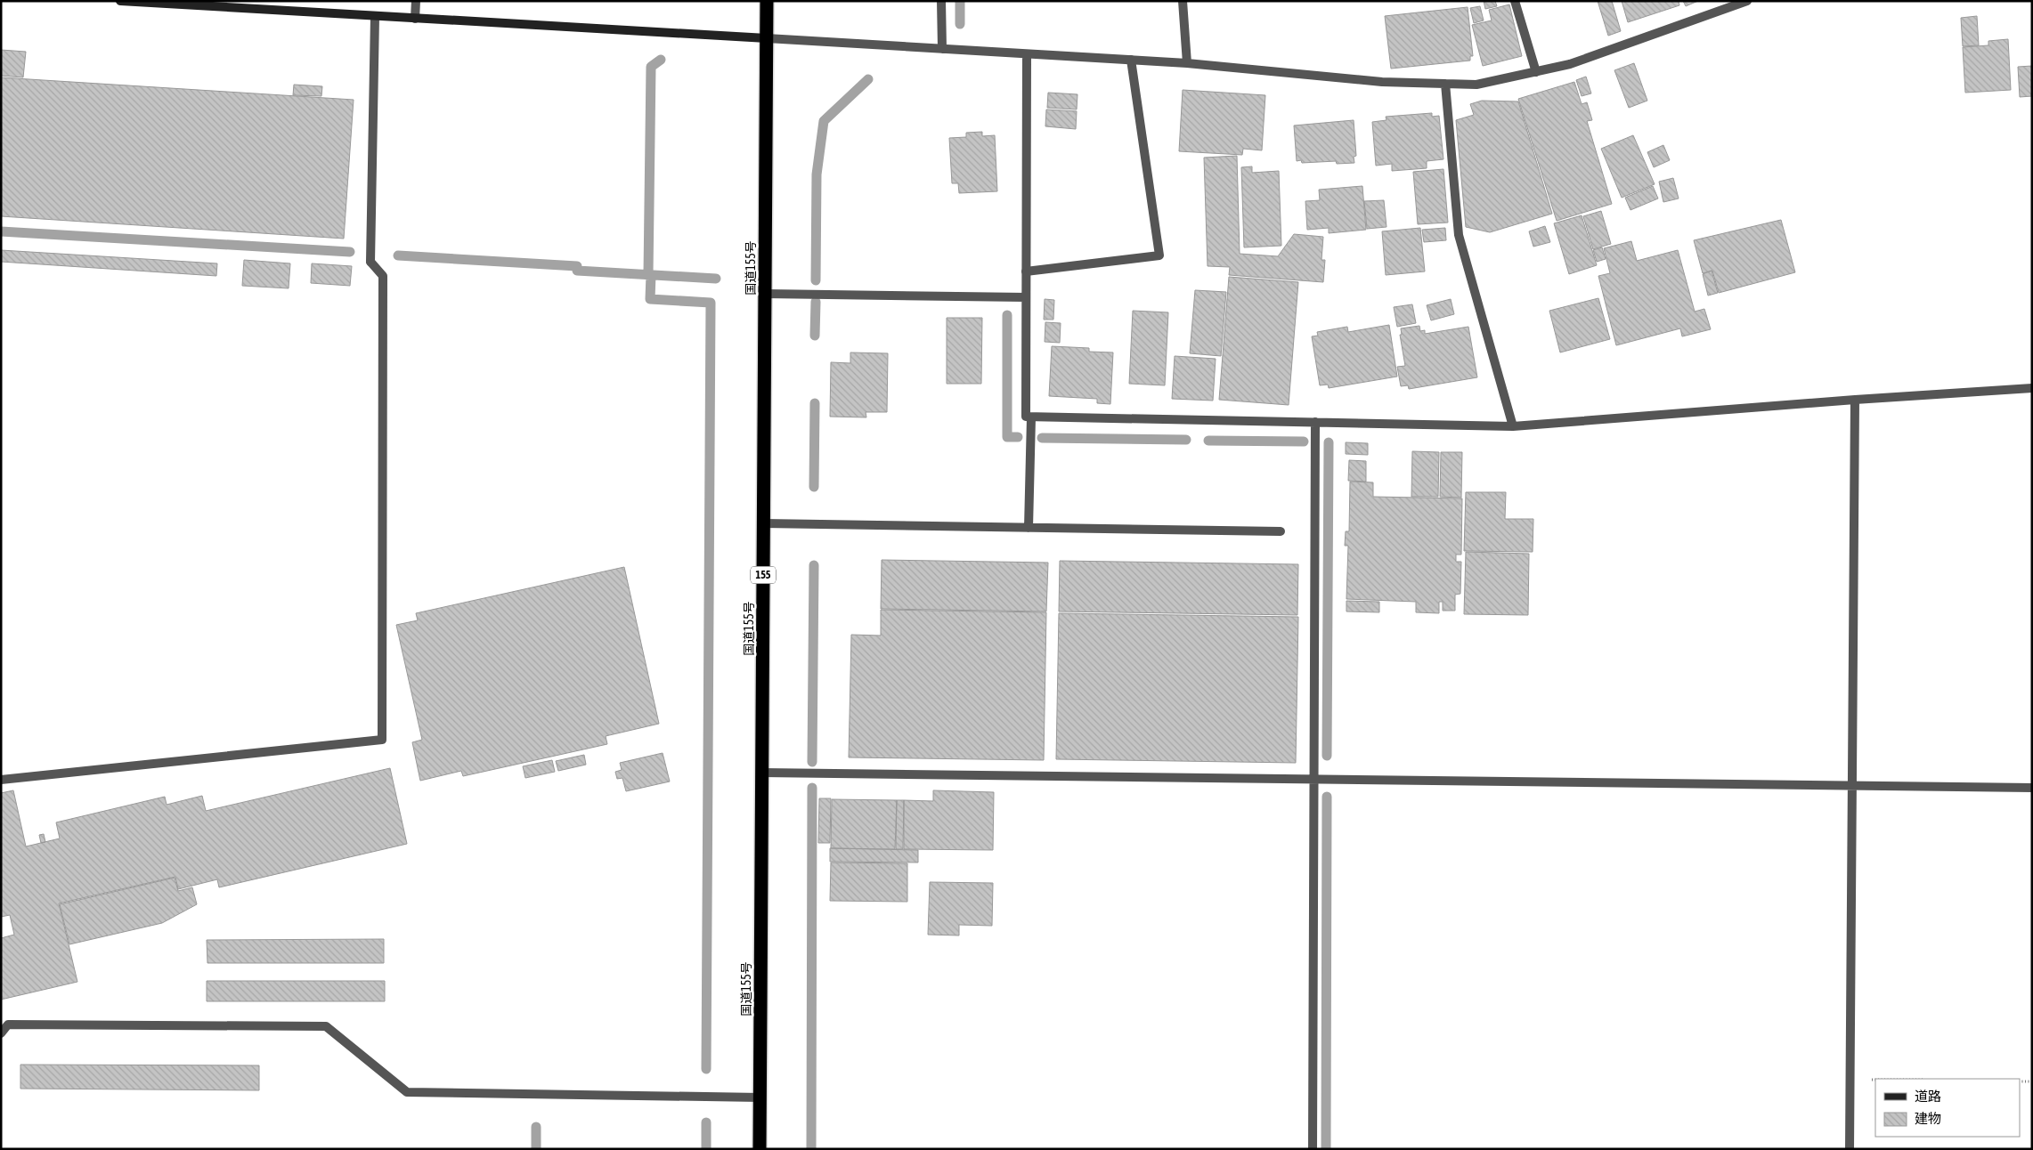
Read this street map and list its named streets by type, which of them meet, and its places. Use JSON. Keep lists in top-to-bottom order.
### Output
{
  "streets": {
    "highway": ["国道155号", "155"]
  },
  "legend": ["道路", "建物"]
}
